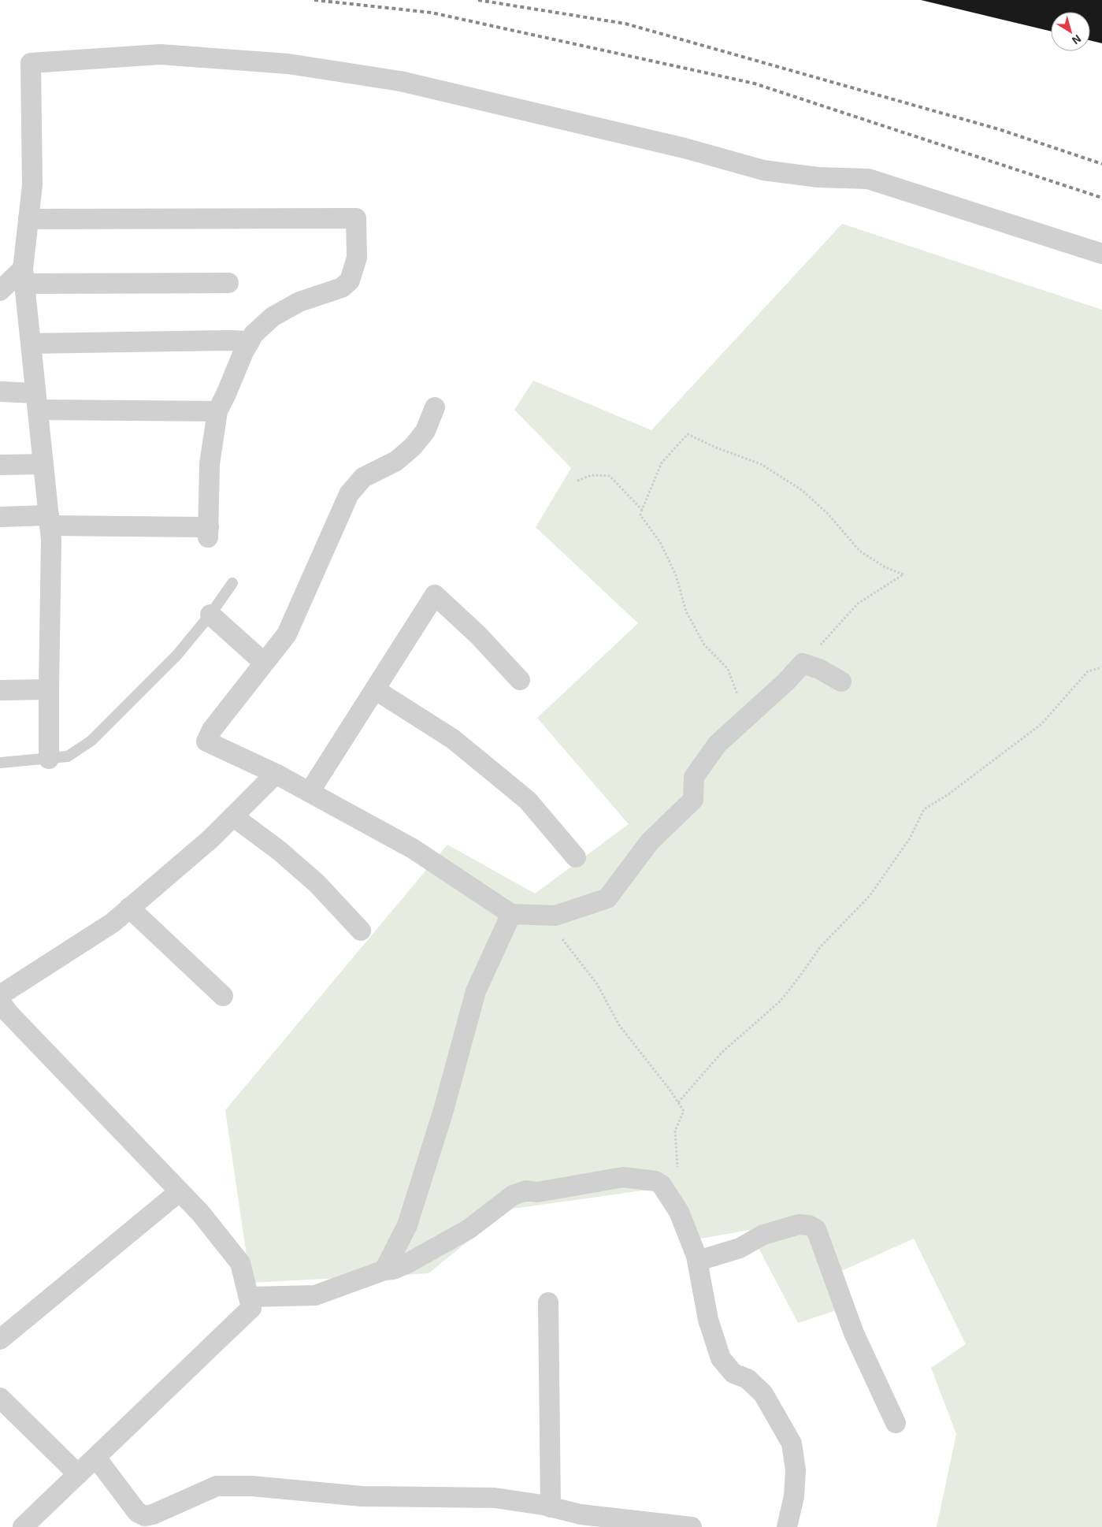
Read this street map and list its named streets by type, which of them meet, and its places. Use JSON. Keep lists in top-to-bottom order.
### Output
{
  "north": "bottom right"
}
